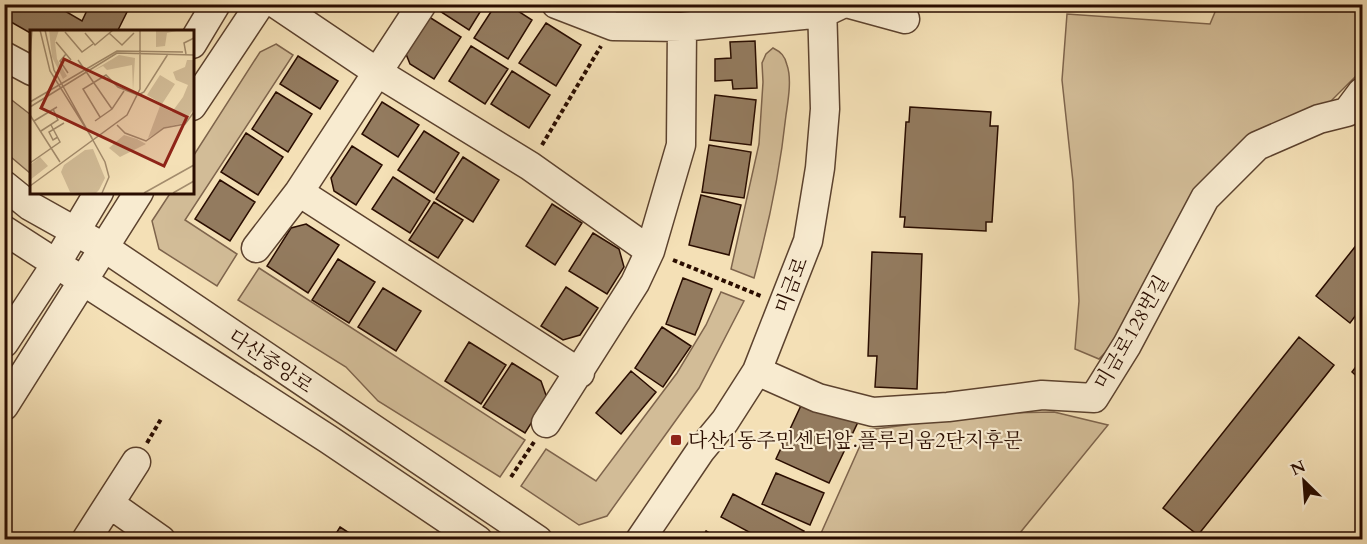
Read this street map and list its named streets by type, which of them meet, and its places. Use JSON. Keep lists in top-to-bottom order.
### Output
{
  "streets": {
    "street": ["미금로", "미금로128번길", "다산중앙로"]
  },
  "crossings": [
    ["미금로", "미금로128번길"]
  ],
  "places": {
    "transit": ["다산1동주민센터앞.플루리움2단지후문"]
  },
  "north": "top left"
}
